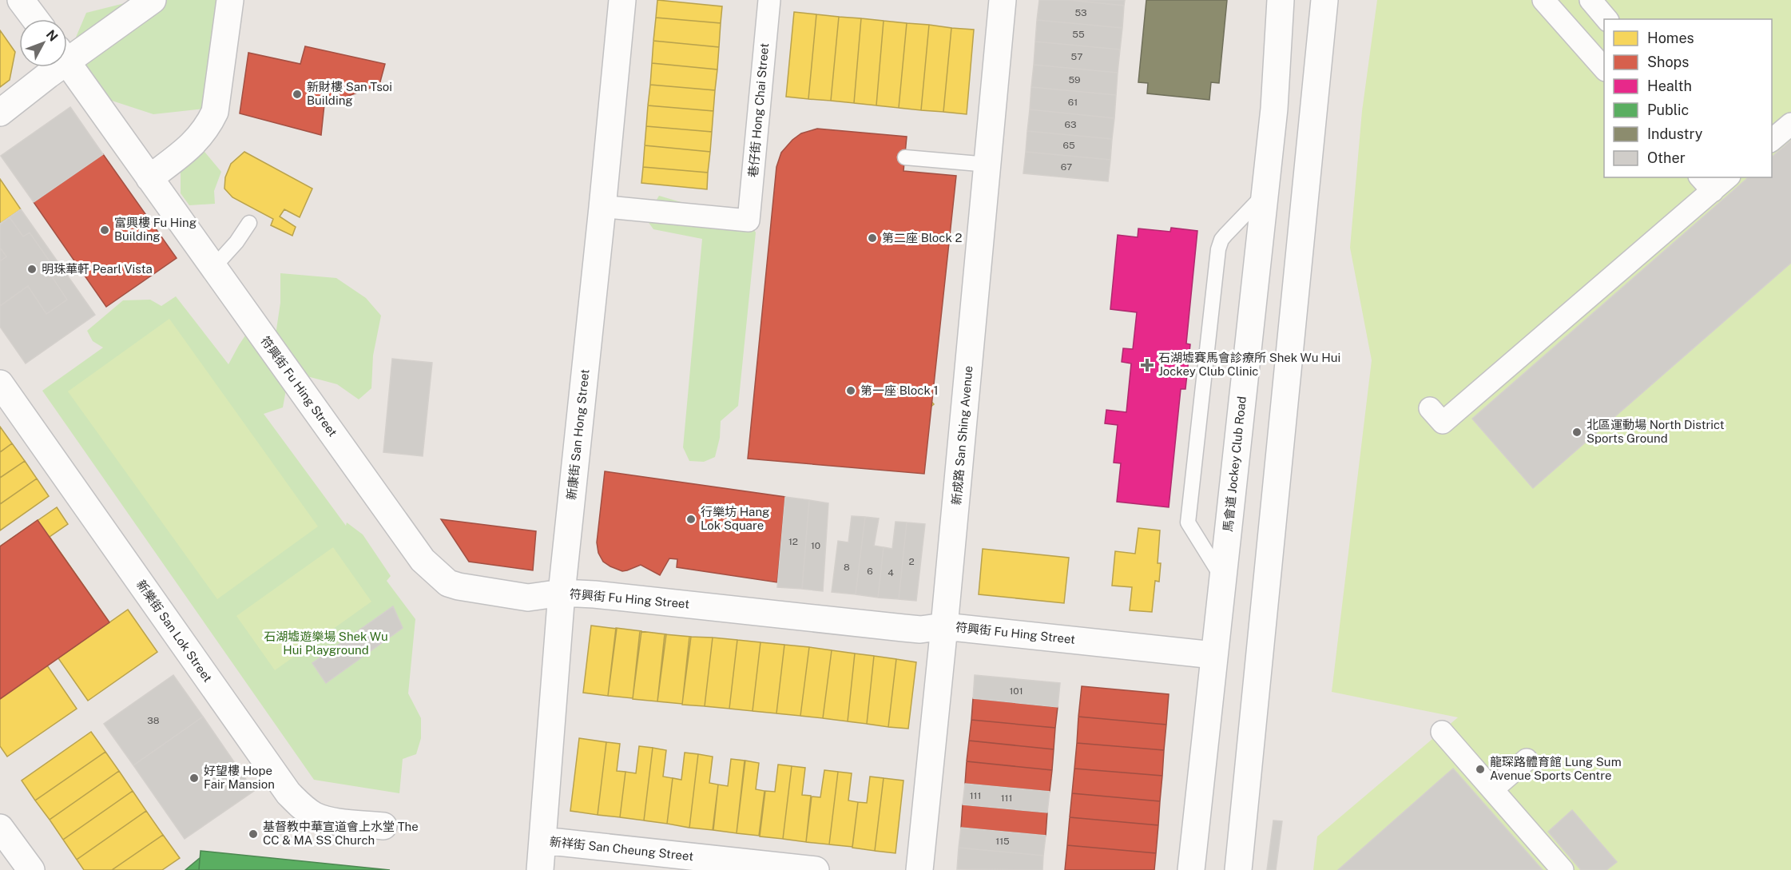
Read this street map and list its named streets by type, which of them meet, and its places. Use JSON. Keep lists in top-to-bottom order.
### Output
{
  "streets": {
    "street": [
      "巷仔街 Hong Chai Street",
      "符興街 Fu Hing Street",
      "新康街 San Hong Street",
      "新成路 San Shing Avenue",
      "馬會道 Jockey Club Road",
      "新樂街 San Lok Street",
      "新祥街 San Cheung Street"
    ]
  },
  "crossings": [
    ["符興街 Fu Hing Street", "新康街 San Hong Street"],
    ["符興街 Fu Hing Street", "新成路 San Shing Avenue"],
    ["符興街 Fu Hing Street", "馬會道 Jockey Club Road"],
    ["新康街 San Hong Street", "新祥街 San Cheung Street"]
  ],
  "parks": ["石湖墟遊樂場 Shek Wu Hui Playground"],
  "places": {
    "other": [
      "新財樓 San Tsoi Building",
      "富興樓 Fu Hing Building",
      "第二座 Block 2",
      "明珠華軒 Pearl Vista",
      "第一座 Block 1",
      "北區運動場 North District Sports Ground",
      "行樂坊 Hang Lok Square",
      "龍琛路體育館 Lung Sum Avenue Sports Centre",
      "好望樓 Hope Fair Mansion",
      "基督教中華宣道會上水堂 The CC & MA SS Church"
    ],
    "health": ["石湖墟賽馬會診療所 Shek Wu Hui Jockey Club Clinic"]
  },
  "house_numbers": [
    "53",
    "55",
    "57",
    "59",
    "61",
    "63",
    "65",
    "67",
    "12",
    "10",
    "2",
    "8",
    "6",
    "4",
    "101",
    "38",
    "111",
    "111",
    "115"
  ],
  "legend": [
    "Homes",
    "Shops",
    "Health",
    "Public",
    "Industry",
    "Other"
  ],
  "north": "top right"
}
